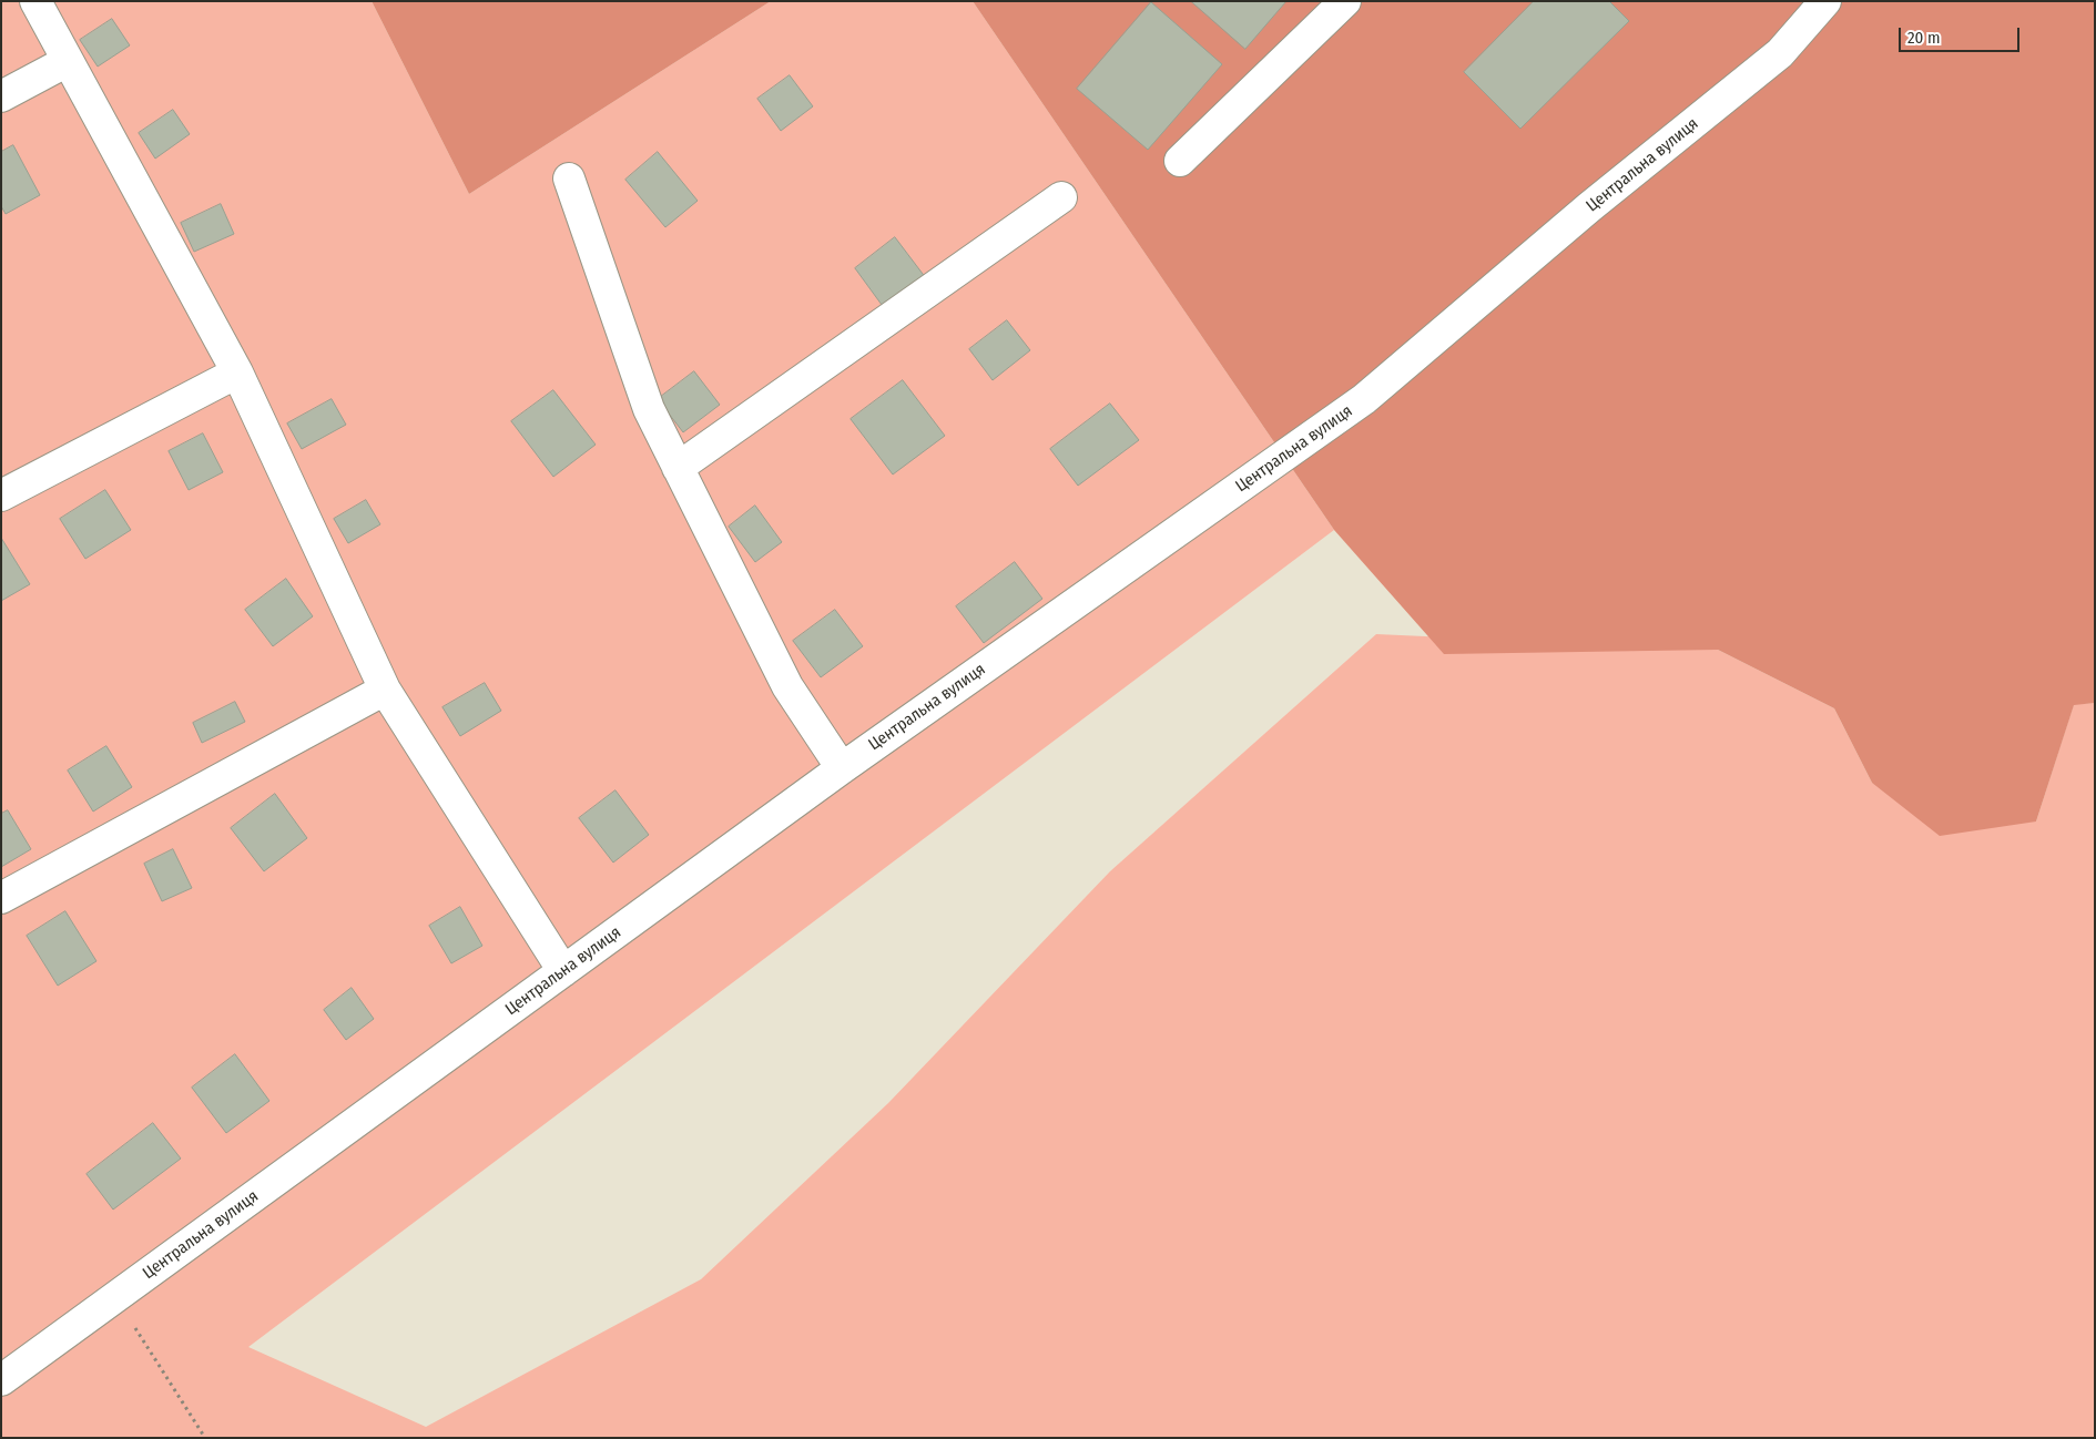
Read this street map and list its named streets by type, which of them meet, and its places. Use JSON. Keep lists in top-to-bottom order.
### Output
{
  "streets": {
    "street": ["Центральна вулиця"]
  },
  "scale_bar": "20 m"
}
